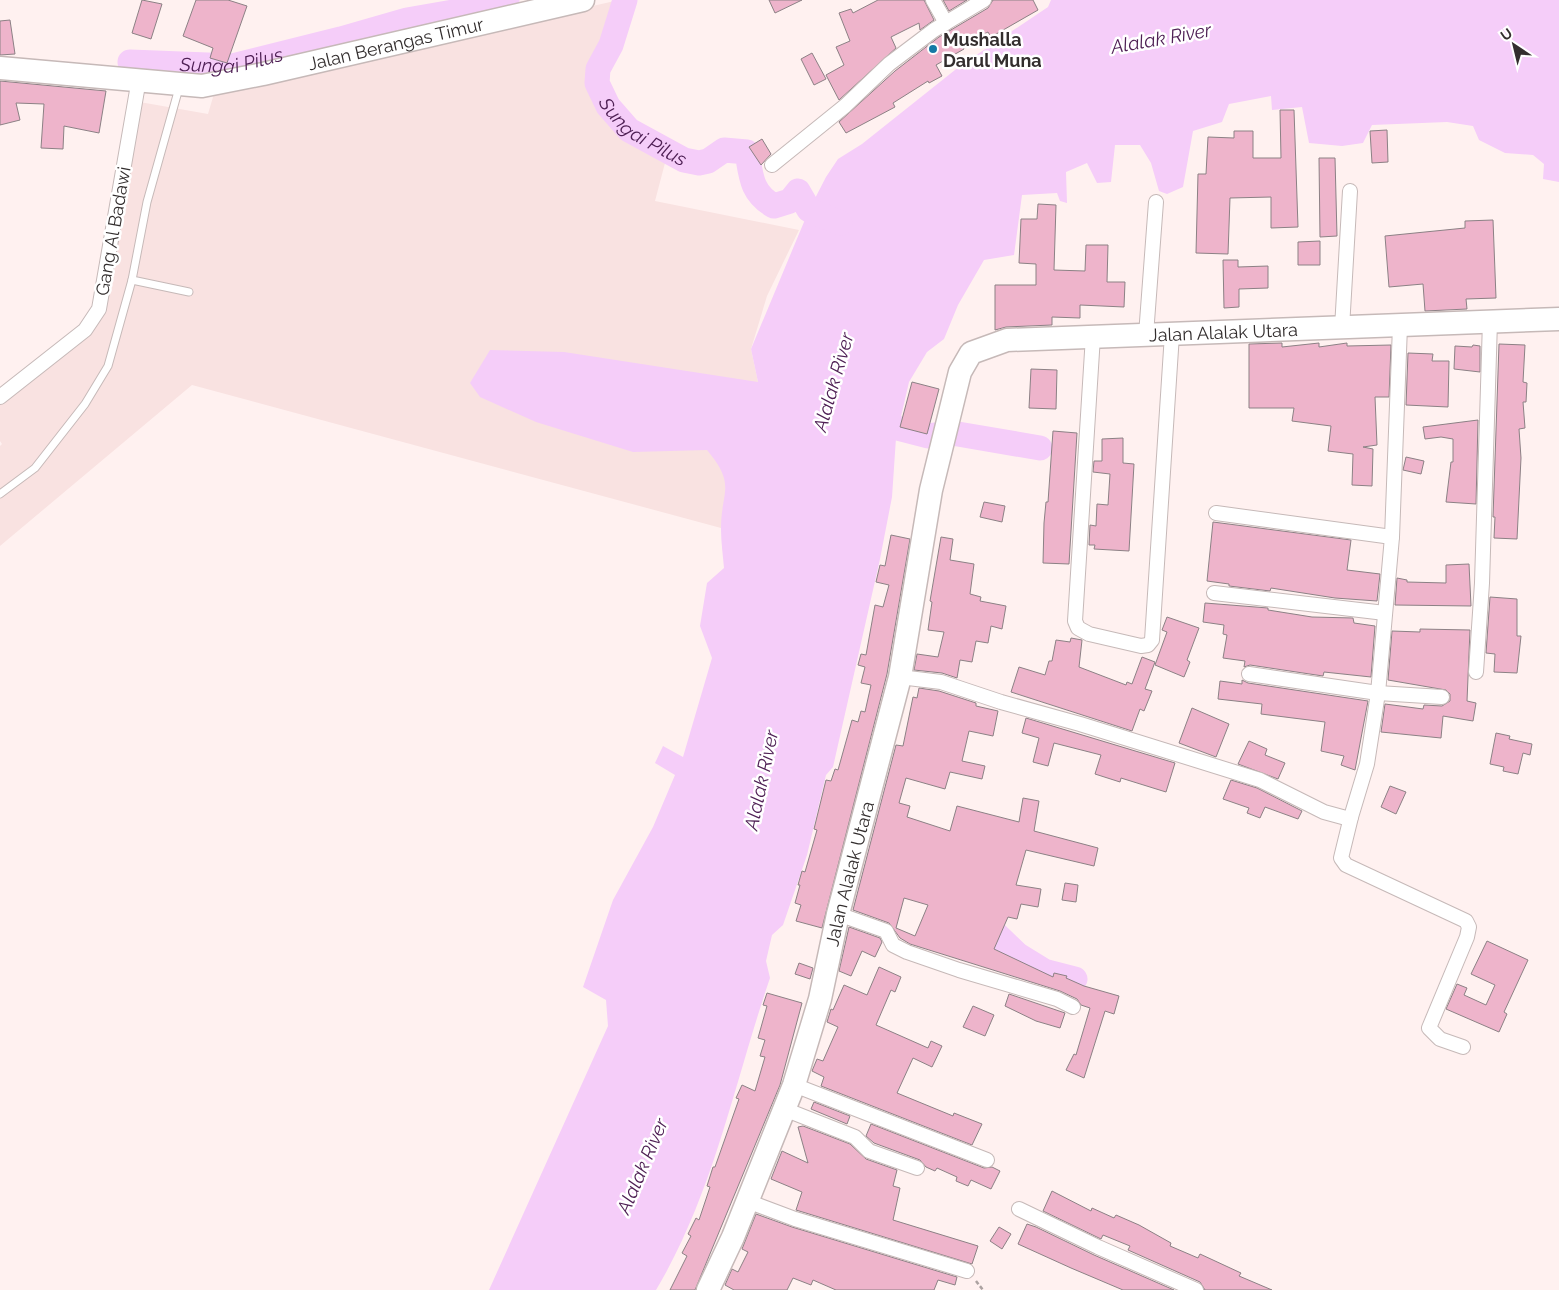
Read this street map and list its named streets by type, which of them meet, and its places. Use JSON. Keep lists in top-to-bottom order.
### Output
{
  "streets": {
    "main road": ["Jalan Berangas Timur", "Jalan Alalak Utara"],
    "street": ["Gang Al Badawi"]
  },
  "crossings": [
    ["Jalan Berangas Timur", "Gang Al Badawi"]
  ],
  "water": ["Alalak River", "Sungai Pilus"],
  "places": ["Mushalla Darul Muna"],
  "north": "top left"
}
